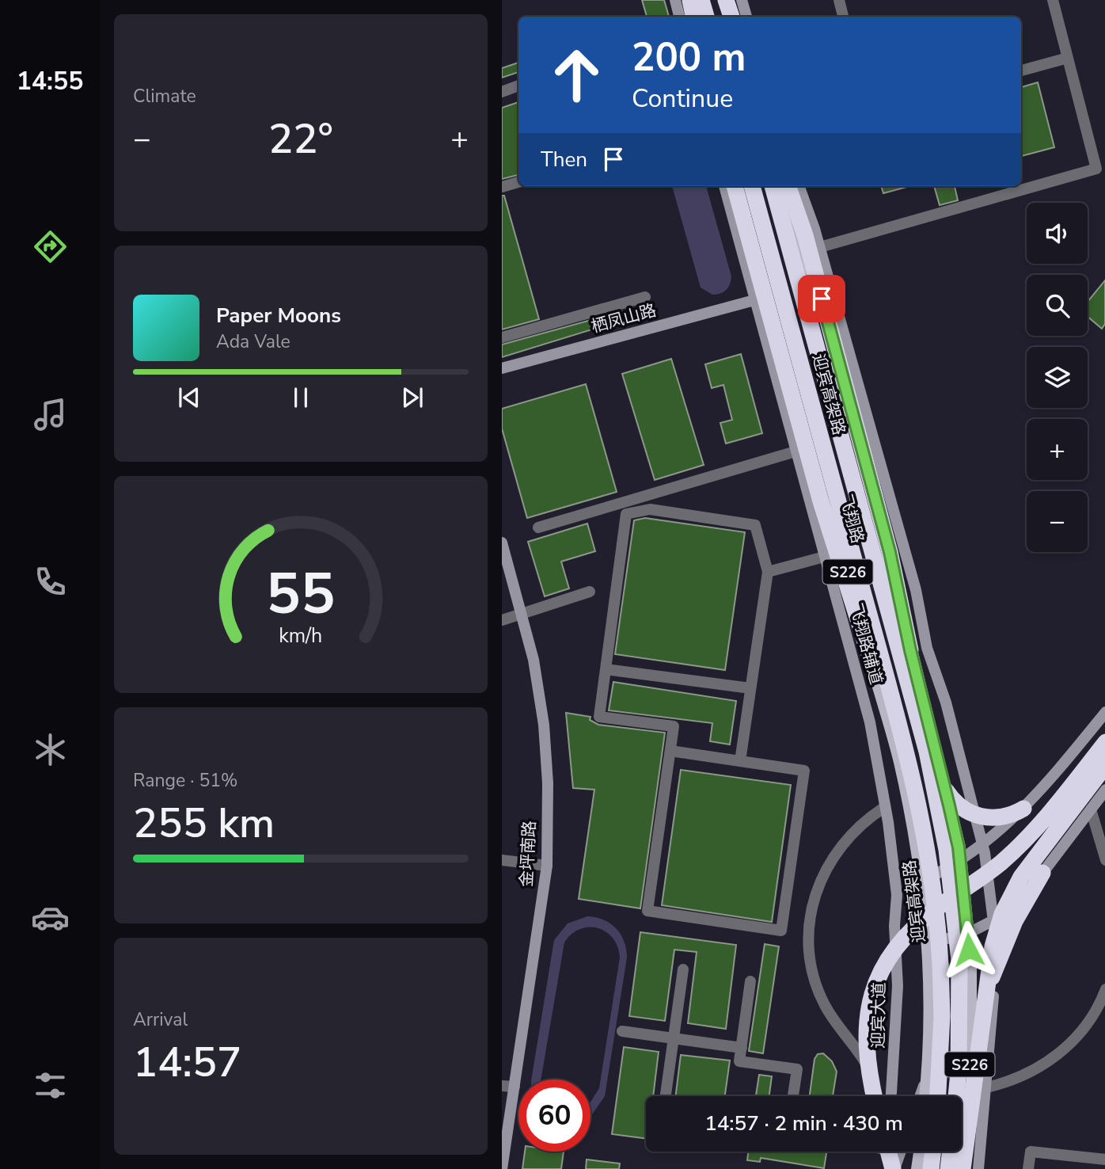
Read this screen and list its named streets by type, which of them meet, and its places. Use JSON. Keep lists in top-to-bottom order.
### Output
{
  "streets": {
    "highway": ["迎宾高架路"],
    "main road": ["飞翔路", "S226"],
    "street": [
      "栖凤山路",
      "飞翔路辅道",
      "金坪南路",
      "迎宾大道"
    ]
  },
  "crossings": [
    ["栖凤山路", "飞翔路辅道"],
    ["飞翔路", "S226"],
    ["飞翔路辅道", "迎宾大道"]
  ],
  "page": {
    "tabs": "14:55",
    "tile": [
      "Climate",
      ["Range · 51%", "255 km"],
      ["Arrival", "14:57"]
    ],
    "turn": ["200 m", "Continue"],
    "heat": ["−", "22°", "+"],
    "then": "Then",
    "map_buttons": ["+", "−"],
    "song": ["Paper Moons", "Ada Vale"],
    "limit": "60",
    "trip": "14:57 · 2 min · 430 m",
    "gauge": ["55", "km/h"]
  }
}
